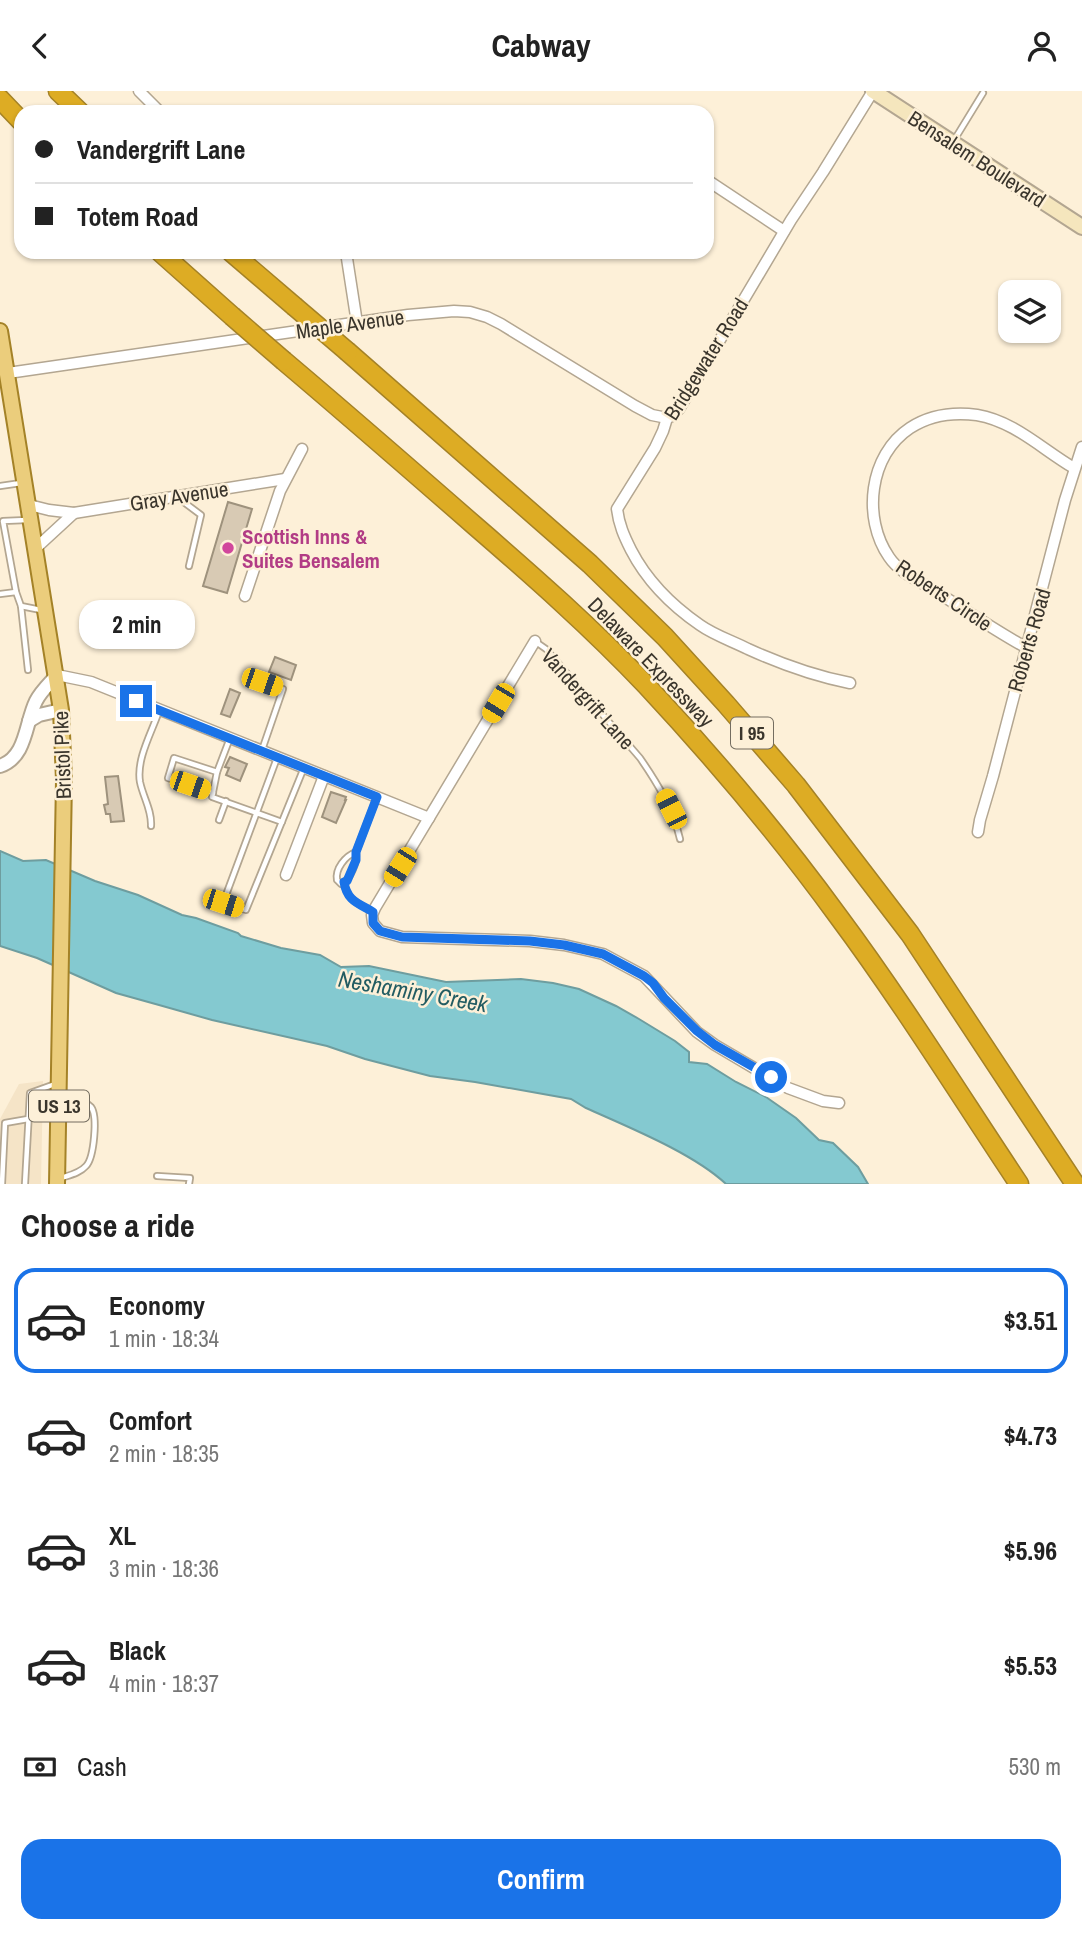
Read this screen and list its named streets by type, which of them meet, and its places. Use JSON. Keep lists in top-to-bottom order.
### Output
{
  "streets": {
    "highway": ["Delaware Expressway", "I 95"],
    "main road": ["Bensalem Boulevard", "Bristol Pike", "US 13"],
    "street": [
      "Maple Avenue",
      "Bridgewater Road",
      "Gray Avenue",
      "Roberts Circle",
      "Roberts Road",
      "Vandergrift Lane"
    ]
  },
  "crossings": [
    ["Bensalem Boulevard", "Bridgewater Road"],
    ["Maple Avenue", "Bridgewater Road"],
    ["Maple Avenue", "Bristol Pike"],
    ["Gray Avenue", "Bristol Pike"],
    ["Roberts Circle", "Roberts Road"]
  ],
  "water": ["Neshaminy Creek"],
  "places": ["Scottish Inns & Suites Bensalem"],
  "page": {
    "header": "Cabway",
    "banner": ["Vandergrift Lane", "Totem Road"],
    "bubble": "2 min",
    "heading": "Choose a ride",
    "list": [
      {
        "name": "Economy",
        "note": "1 min · 18:34",
        "value": "$3.51"
      },
      {
        "name": "Comfort",
        "note": "2 min · 18:35",
        "value": "$4.73"
      },
      {
        "name": "XL",
        "note": "3 min · 18:36",
        "value": "$5.96"
      },
      {
        "name": "Black",
        "note": "4 min · 18:37",
        "value": "$5.53"
      }
    ],
    "pay": ["Cash", "530 m"],
    "buttons": "Confirm"
  }
}
